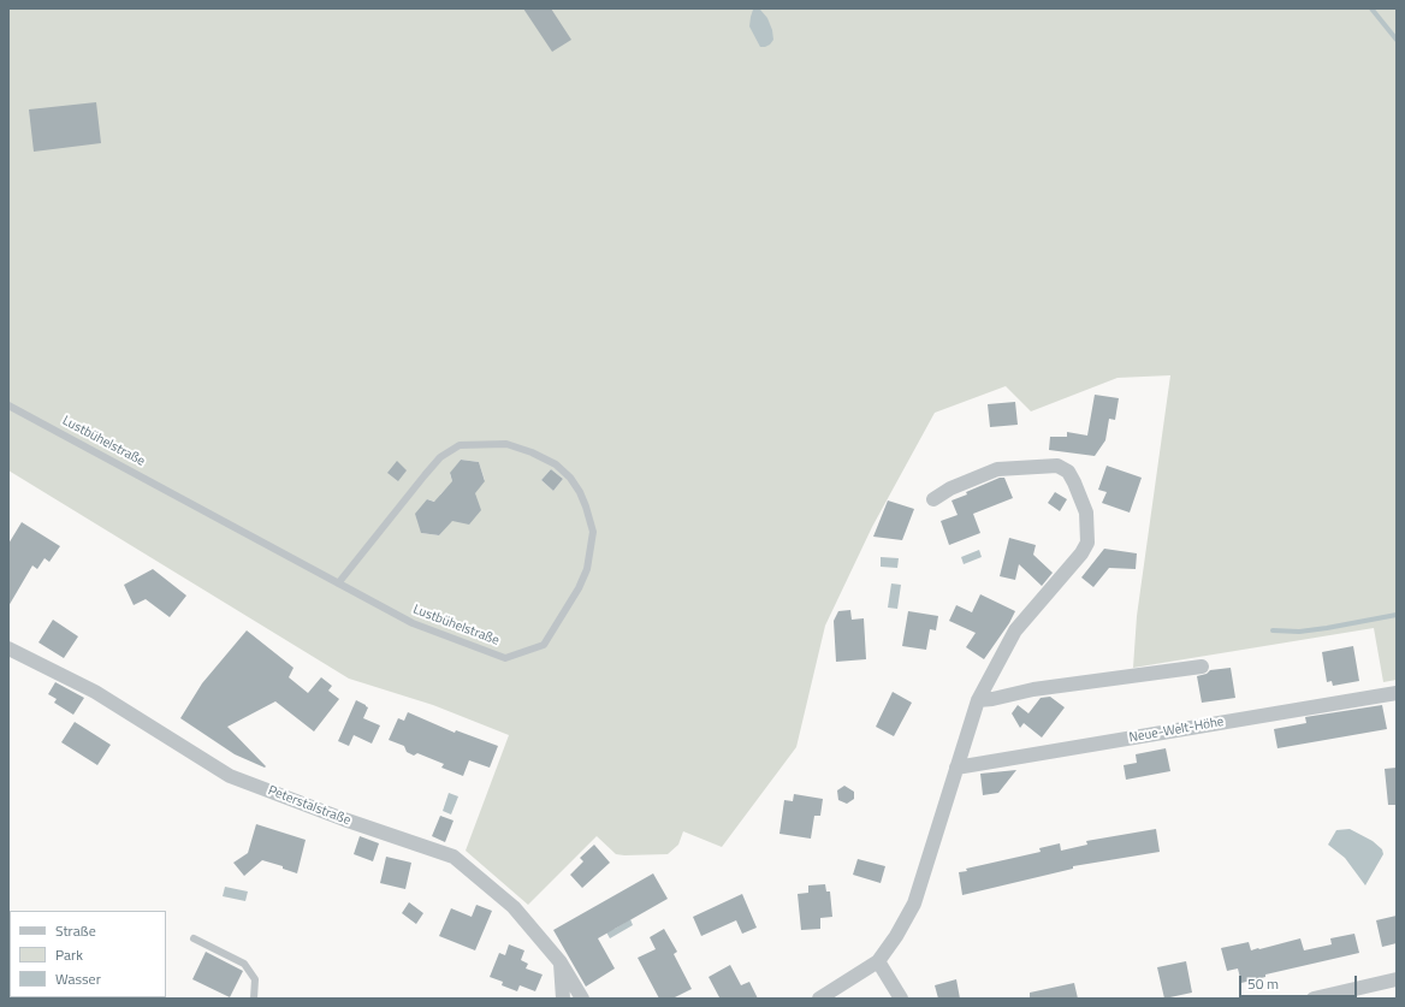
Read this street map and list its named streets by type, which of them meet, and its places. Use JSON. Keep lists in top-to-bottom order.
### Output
{
  "streets": {
    "street": ["Neue-Welt-Höhe", "Peterstalstraße"],
    "lane": ["Lustbühelstraße"]
  },
  "legend": ["Straße", "Park", "Wasser"],
  "scale_bar": "50 m"
}
